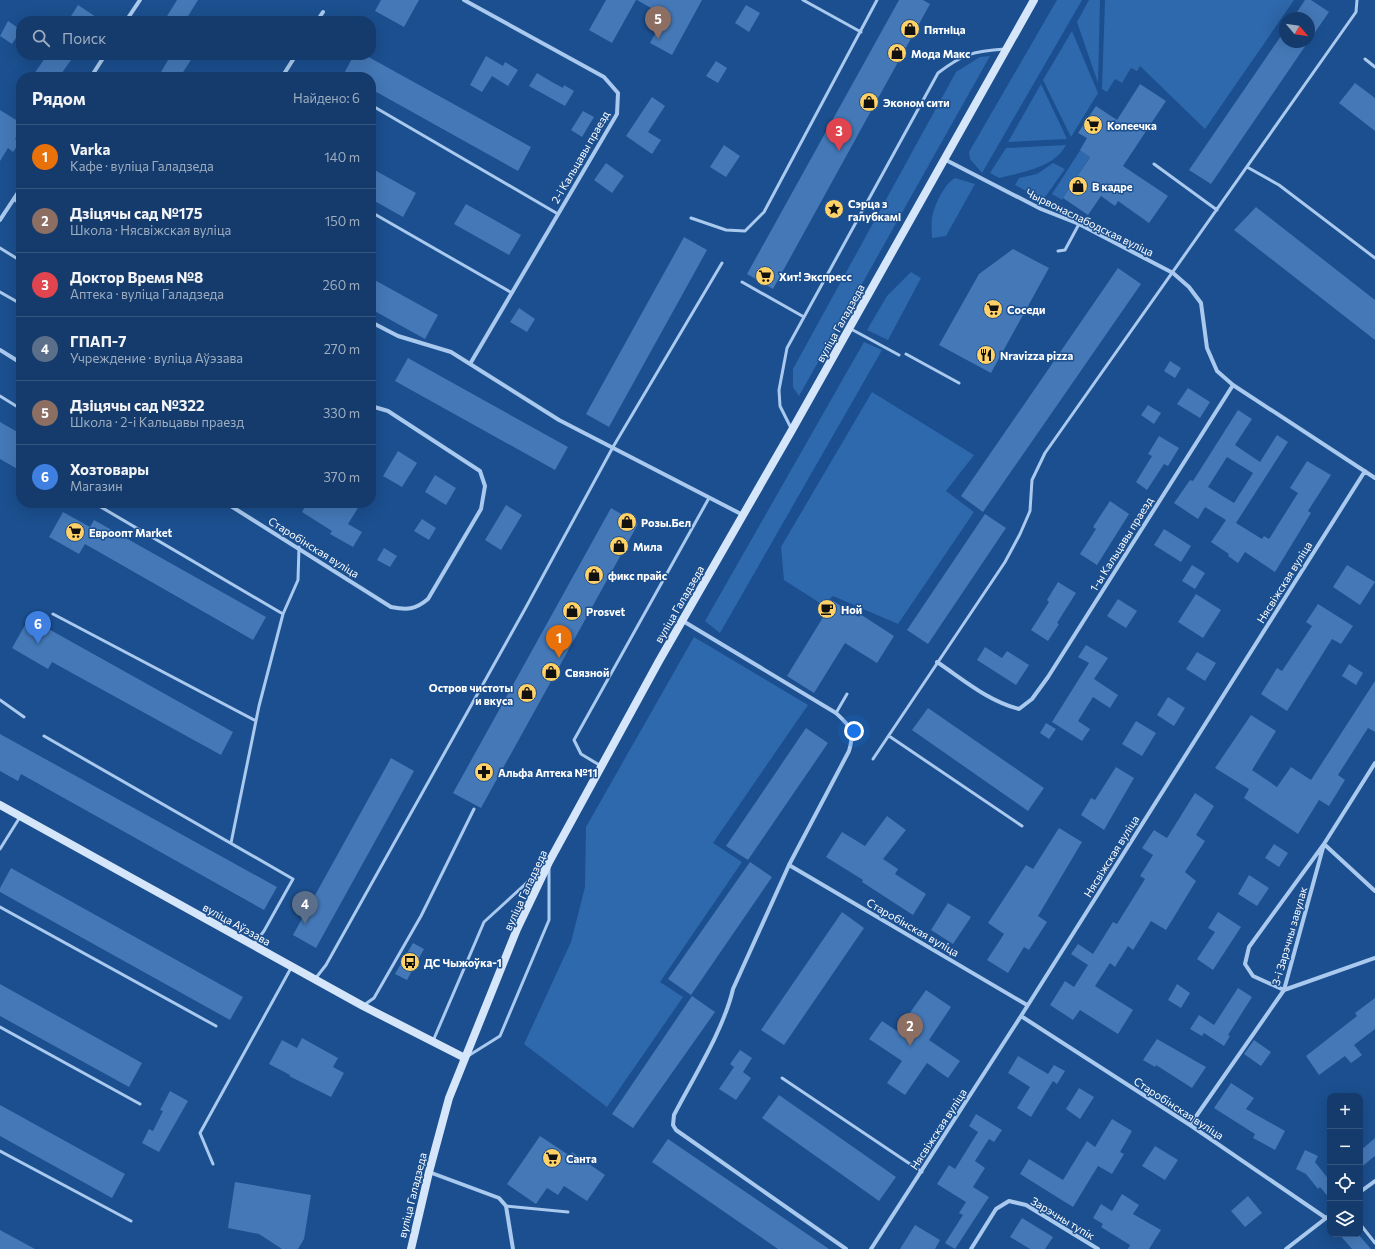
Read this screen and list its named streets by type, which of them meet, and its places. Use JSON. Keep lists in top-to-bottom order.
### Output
{
  "streets": {
    "main road": ["вуліца Галадзеда", "вуліца Аўэзава"],
    "street": [
      "2-і Кальцавы праезд",
      "Чырвонаслабодская вуліца",
      "1-ы Кальцавы праезд",
      "Старобінская вуліца",
      "Нясвіжская вуліца",
      "3-і Зарэчны завулак",
      "Зарэчны тупік"
    ]
  },
  "crossings": [
    ["Чырвонаслабодская вуліца", "вуліца Галадзеда"],
    ["Чырвонаслабодская вуліца", "1-ы Кальцавы праезд"],
    ["Чырвонаслабодская вуліца", "Нясвіжская вуліца"],
    ["вуліца Галадзеда", "вуліца Аўэзава"],
    ["Старобінская вуліца", "Нясвіжская вуліца"],
    ["Старобінская вуліца", "3-і Зарэчны завулак"]
  ],
  "places": {
    "shop": [
      "Пятніца",
      "Мода Макс",
      "Эконом сити",
      "В кадре",
      "Розы.Бел",
      "Мила",
      "фикс прайс",
      "Prosvet",
      "Связной",
      "Остров чистоты и вкуса"
    ],
    "supermarket": [
      "Копеечка",
      "Хит! Экспресс",
      "Соседи",
      "Евроопт Market",
      "Санта"
    ],
    "place": ["Сэрца з галубкамі"],
    "restaurant": ["Nravizza pizza"],
    "cafe": ["Ной"],
    "pharmacy": ["Альфа Аптека №11"],
    "bus stop": ["ДС Чыжоўка-1"]
  },
  "north": "bottom right",
  "page": {
    "pins": [
      "5",
      "3",
      "6",
      "1",
      "4",
      "2"
    ],
    "search": "Поиск",
    "heading": ["Рядом", "Найдено: 6"],
    "list": [
      {
        "mark": "1",
        "name": "Varka",
        "note": "Кафе · вуліца Галадзеда",
        "value": "140 m"
      },
      {
        "mark": "2",
        "name": "Дзіцячы сад №175",
        "note": "Школа · Нясвіжская вуліца",
        "value": "150 m"
      },
      {
        "mark": "3",
        "name": "Доктор Время №8",
        "note": "Аптека · вуліца Галадзеда",
        "value": "260 m"
      },
      {
        "mark": "4",
        "name": "ГПАП-7",
        "note": "Учреждение · вуліца Аўэзава",
        "value": "270 m"
      },
      {
        "mark": "5",
        "name": "Дзіцячы сад №322",
        "note": "Школа · 2-і Кальцавы праезд",
        "value": "330 m"
      },
      {
        "mark": "6",
        "name": "Хозтовары",
        "note": "Магазин",
        "value": "370 m"
      }
    ],
    "map_buttons": ["+", "−"]
  }
}
